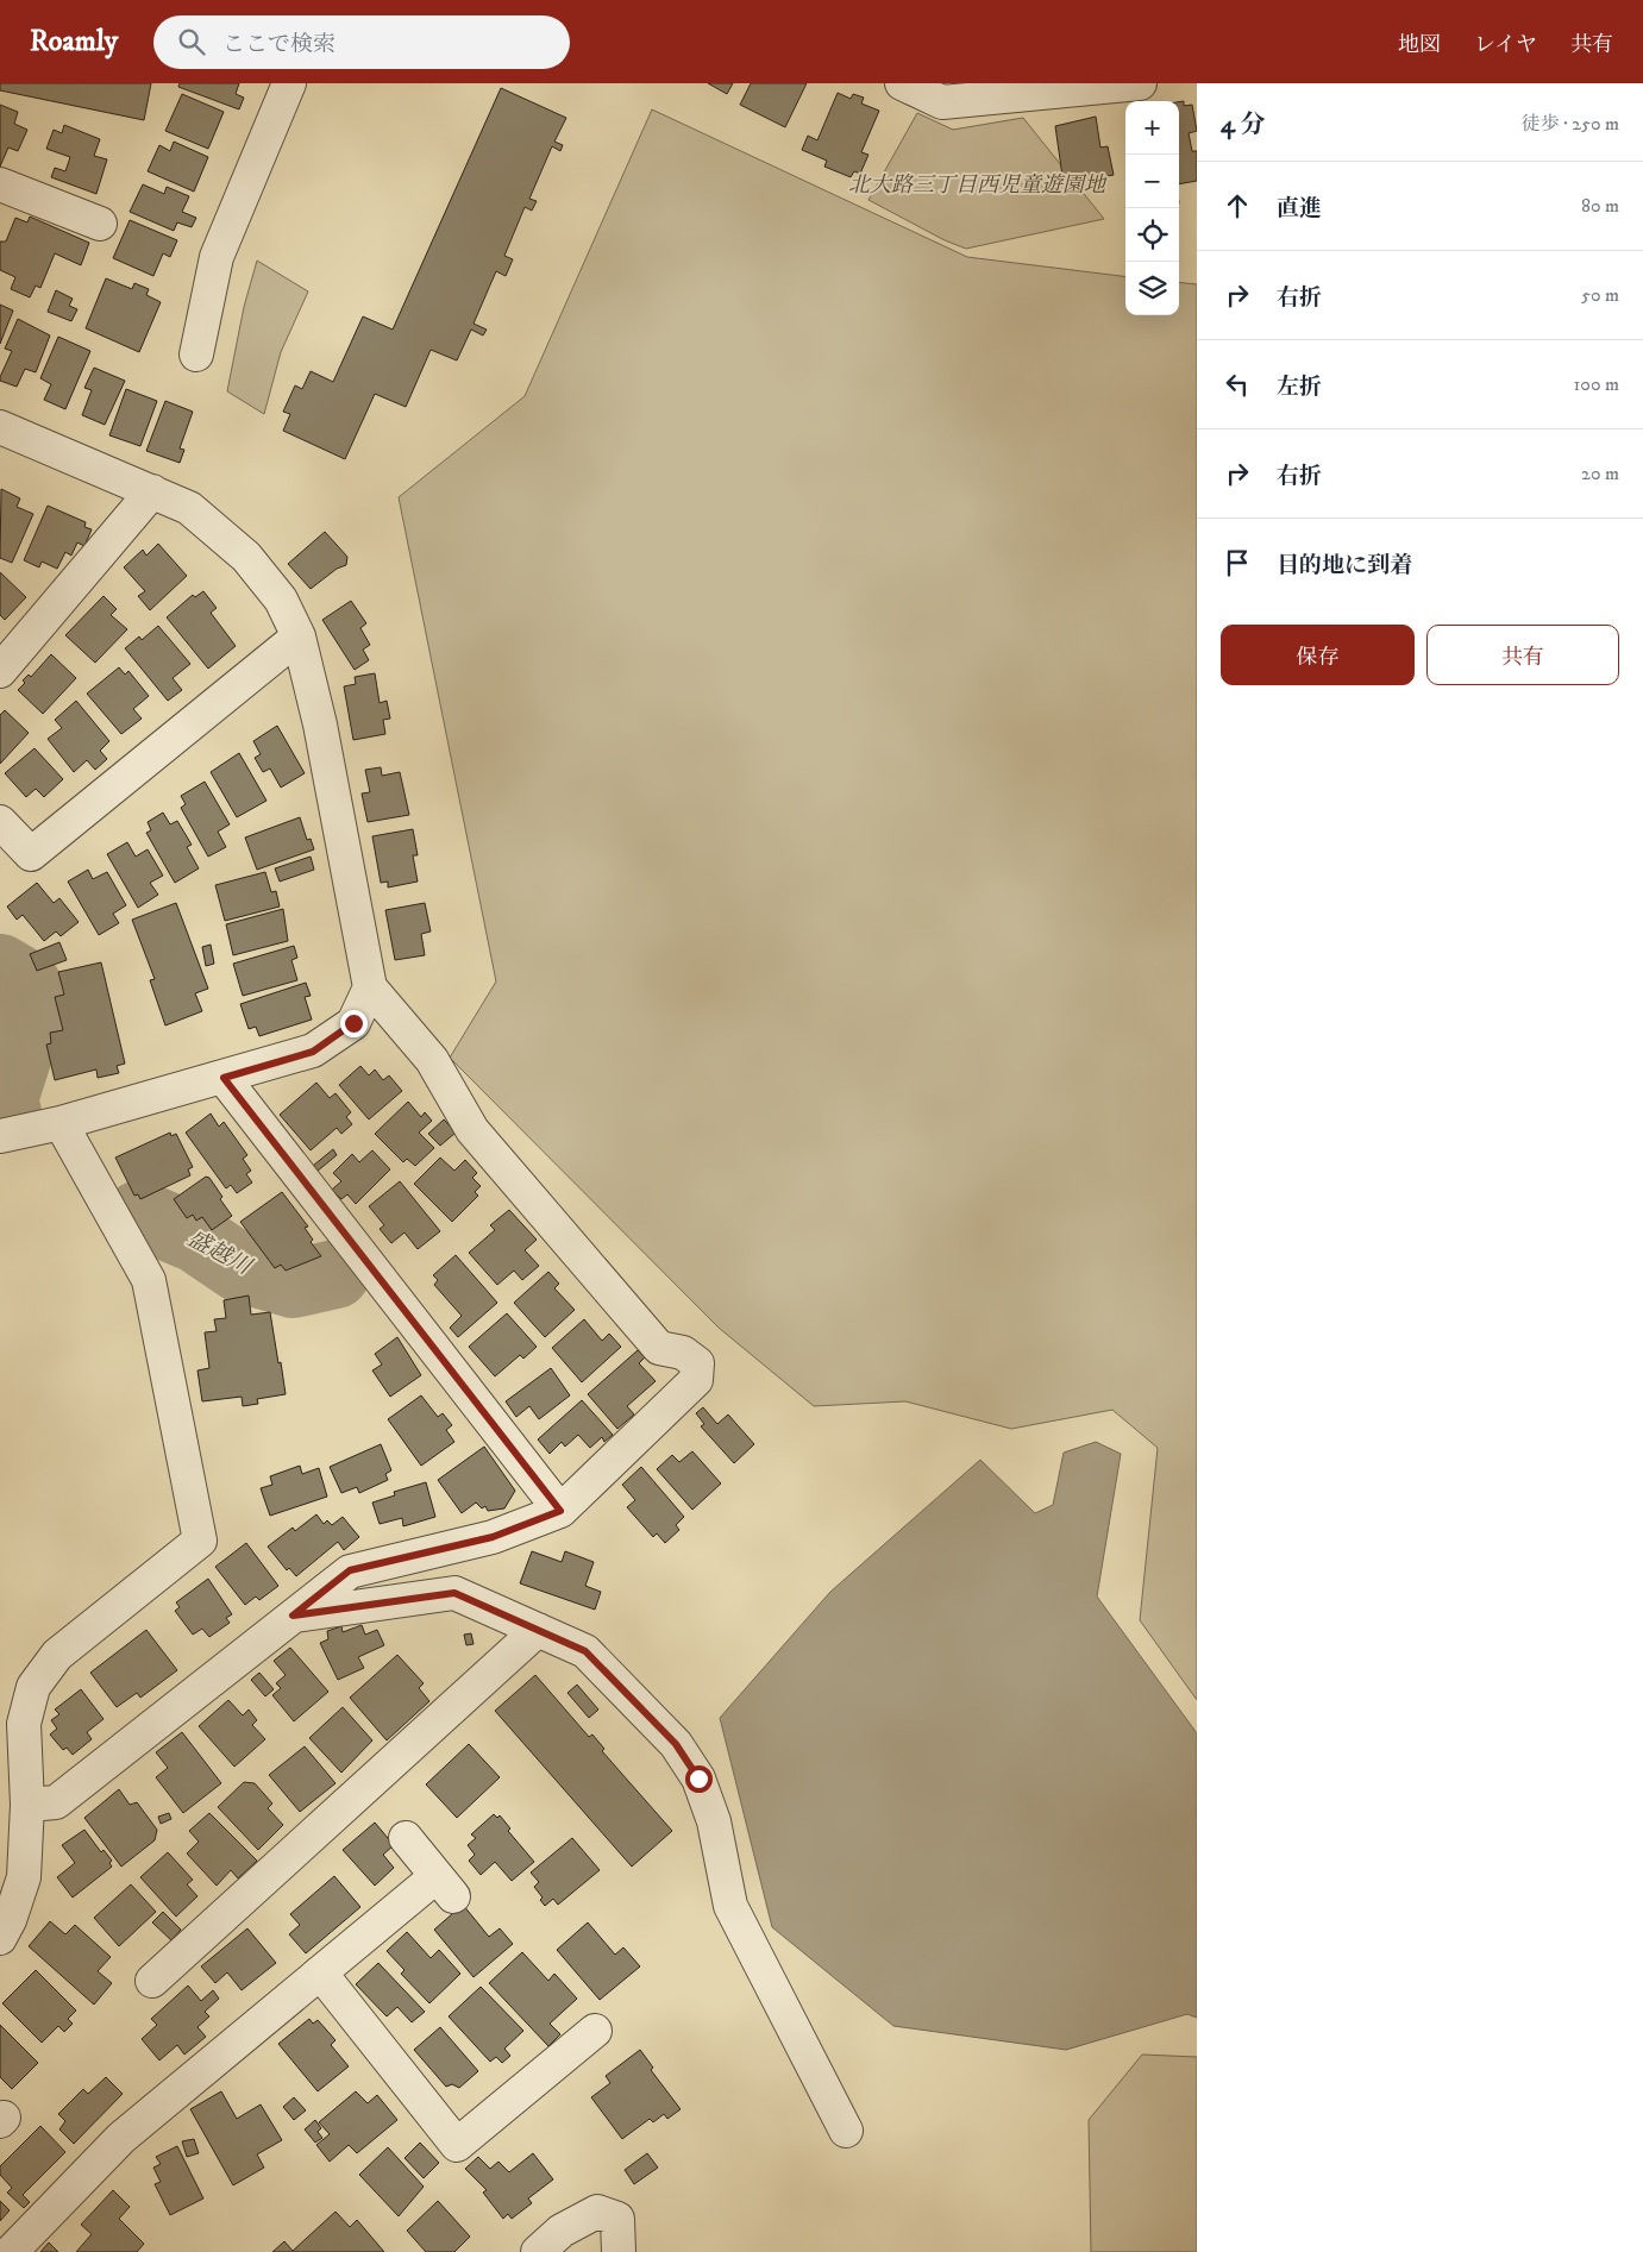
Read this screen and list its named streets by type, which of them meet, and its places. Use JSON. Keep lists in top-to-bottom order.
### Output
{
  "water": ["盛越川"],
  "parks": ["北大路三丁目西児童遊園地"],
  "page": {
    "header": "Roamly",
    "search": "ここで検索",
    "nav": ["地図", "レイヤ", "共有"],
    "heading": ["4 分", "徒歩 · 250 m"],
    "map_buttons": ["+", "−"],
    "list": [
      ["直進", "80 m"],
      ["右折", "50 m"],
      ["左折", "100 m"],
      ["右折", "20 m"],
      "目的地に到着"
    ],
    "buttons": ["保存", "共有"]
  }
}
